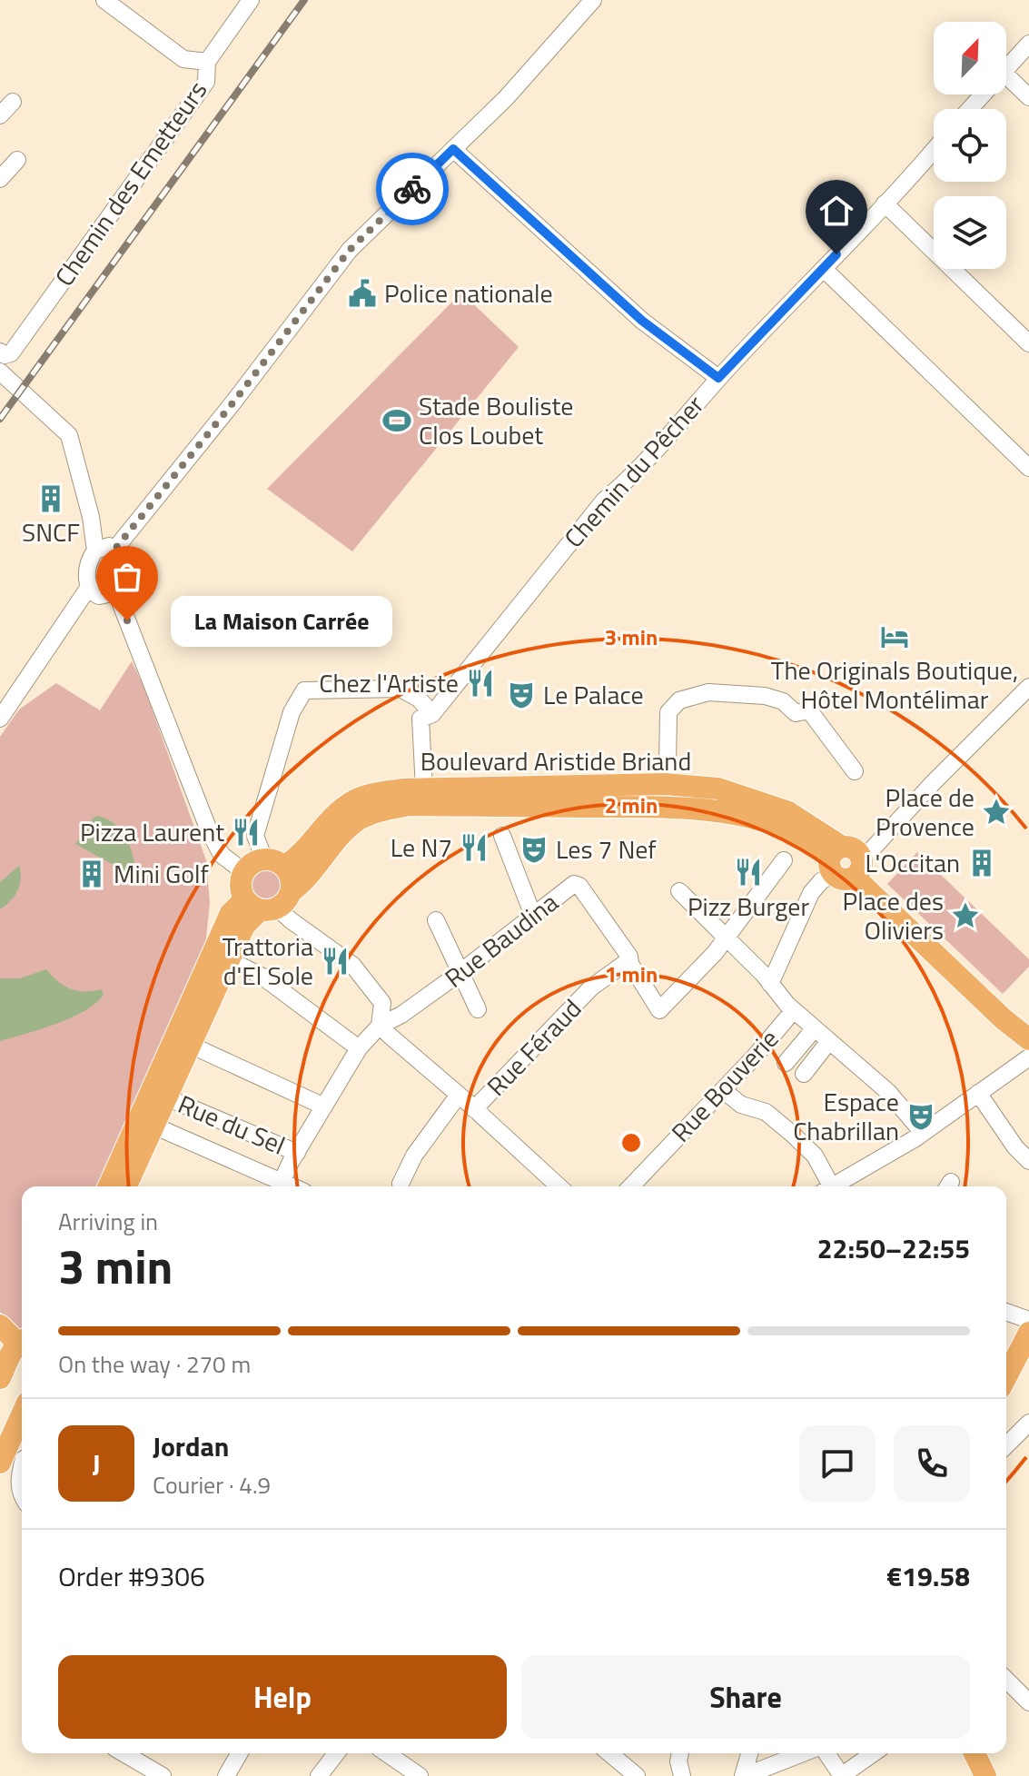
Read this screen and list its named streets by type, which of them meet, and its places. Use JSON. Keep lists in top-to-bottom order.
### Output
{
  "streets": {
    "main road": ["Boulevard Aristide Briand"],
    "street": [
      "Chemin des Emetteurs",
      "Chemin du Pêcher",
      "Rue Baudina",
      "Rue Féraud",
      "Rue Bouverie",
      "Rue du Sel"
    ]
  },
  "crossings": [
    ["Rue Baudina", "Rue Féraud"],
    ["Rue Baudina", "Rue du Sel"]
  ],
  "places": {
    "public building": ["Police nationale"],
    "sports": ["Stade Bouliste Clos Loubet"],
    "building": ["SNCF", "L'Occitan", "Mini Golf"],
    "other": ["La Maison Carrée"],
    "hotel": ["The Originals Boutique, Hôtel Montélimar"],
    "restaurant": [
      "Chez l'Artiste",
      "Pizza Laurent",
      "Le N7",
      "Pizz Burger",
      "Trattoria d'El Sole"
    ],
    "theatre": ["Le Palace", "Les 7 Nef", "Espace Chabrillan"],
    "place": ["Place de Provence", "Place des Oliviers"]
  },
  "north": "top right",
  "page": {
    "bubble": "La Maison Carrée",
    "heading": ["3 min", "Arriving in", "22:50–22:55"],
    "panel": [
      "Jordan",
      "Courier · 4.9",
      "Order #9306",
      "€19.58"
    ],
    "bar": "On the way · 270 m",
    "round": "J",
    "buttons": ["Help", "Share"]
  },
  "rings": ["3 min", "2 min", "1 min"]
}
